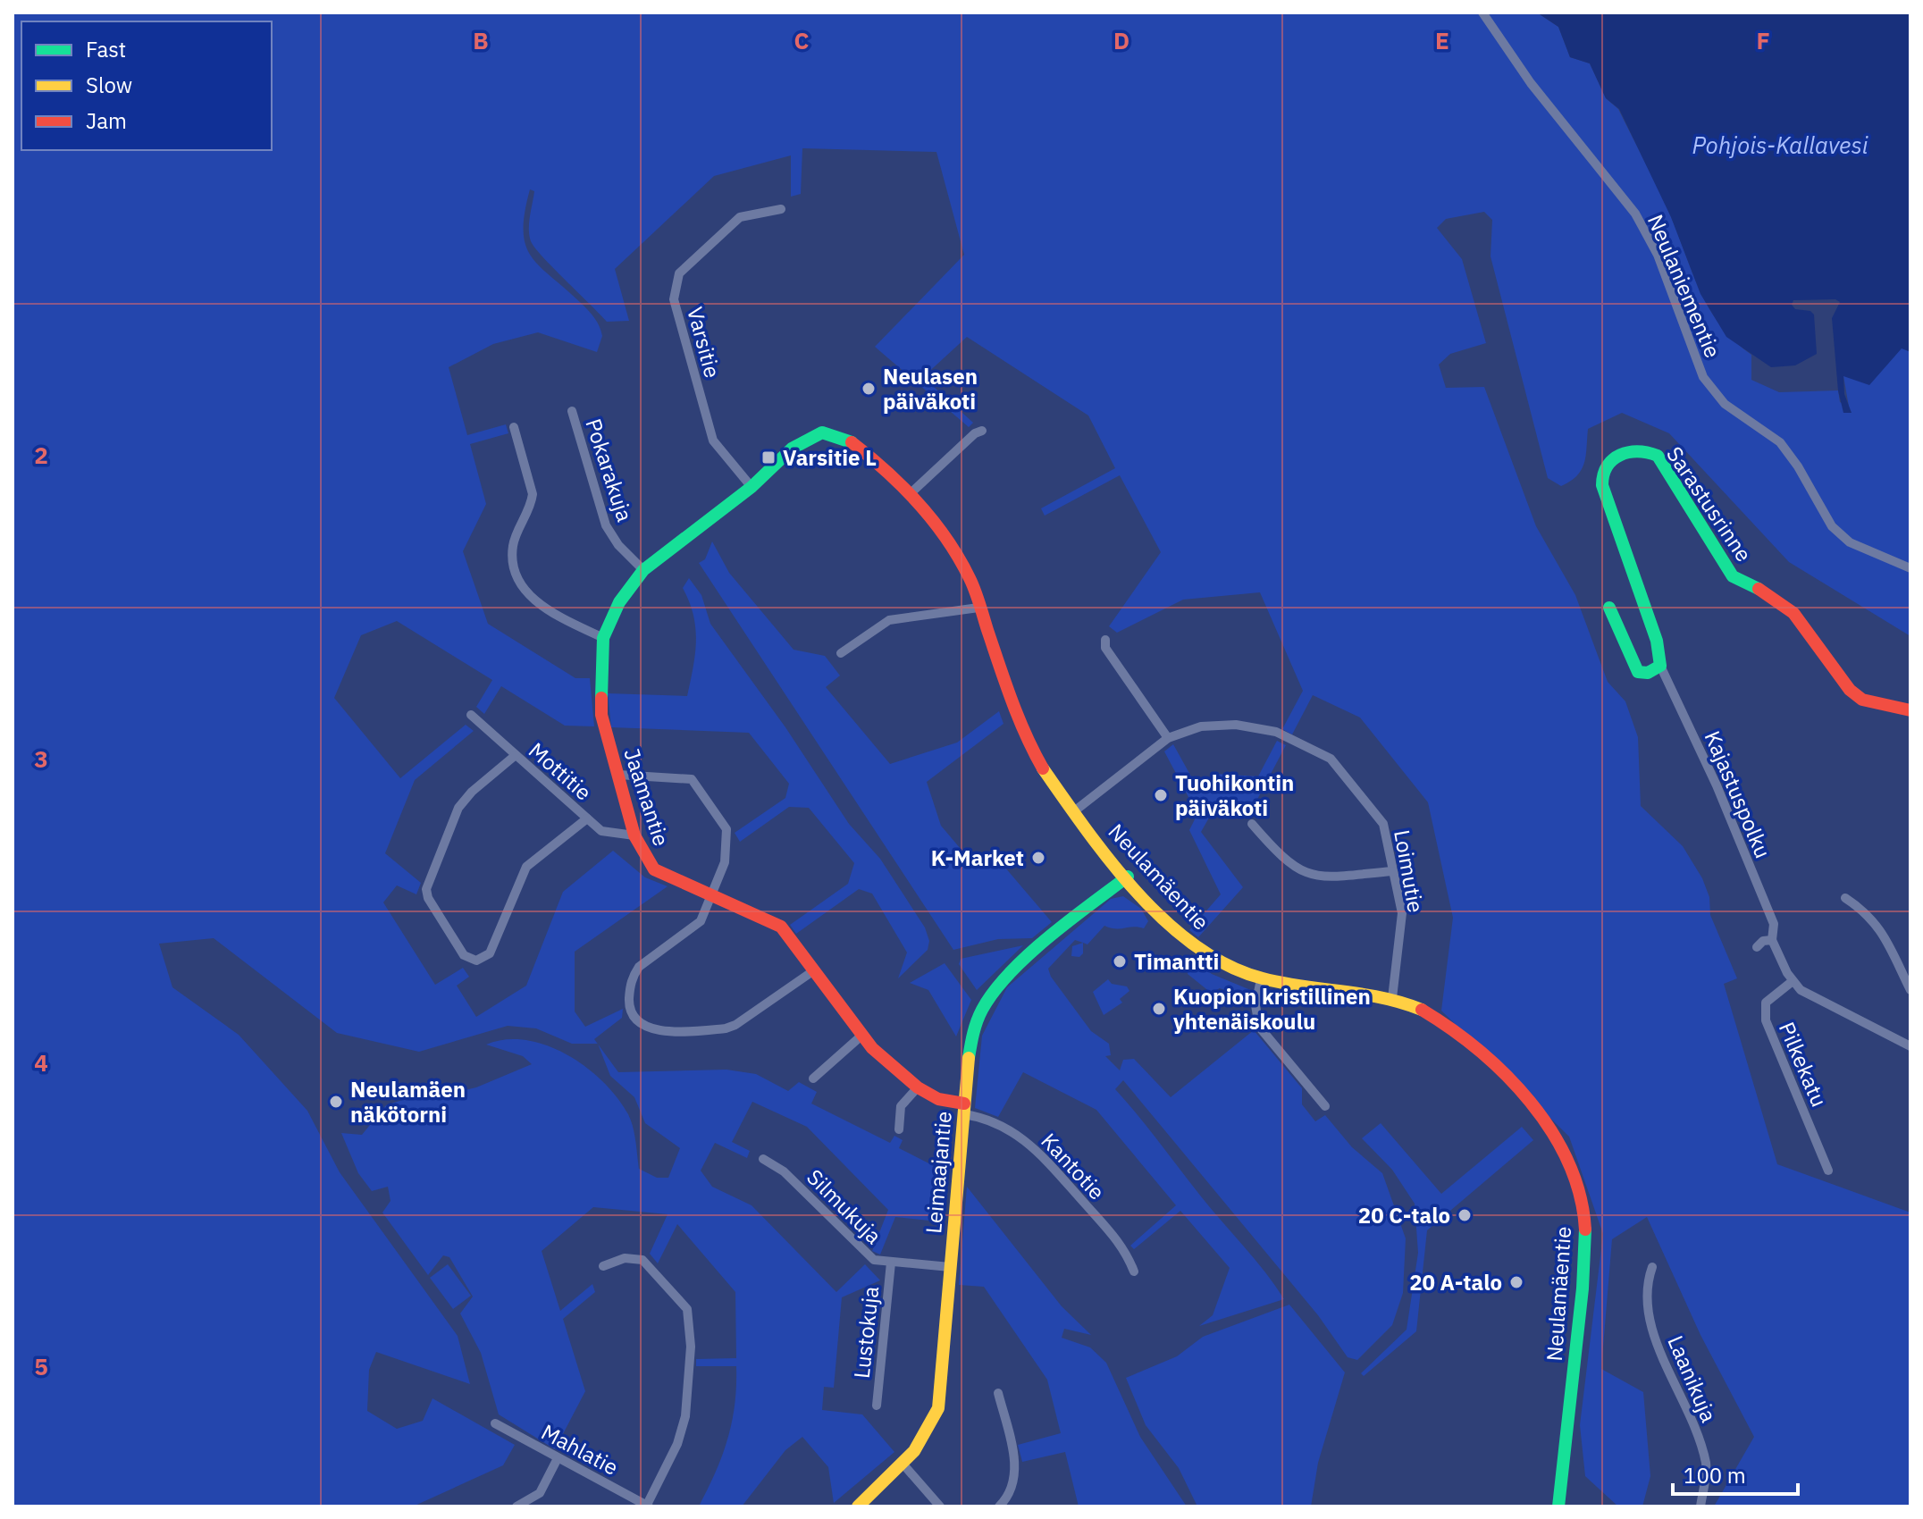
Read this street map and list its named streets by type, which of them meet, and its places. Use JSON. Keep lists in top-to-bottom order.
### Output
{
  "streets": {
    "street": [
      "Neulaniementie",
      "Varsitie",
      "Pokarakuja",
      "Sarastusrinne",
      "Mottitie",
      "Kajastuspolku",
      "Jaamantie",
      "Loimutie",
      "Neulamäentie",
      "Pilkekatu",
      "Kantotie",
      "Leimaajantie",
      "Silmukuja",
      "Lustokuja",
      "Laanikuja",
      "Mahlatie"
    ]
  },
  "crossings": [
    ["Varsitie", "Jaamantie"],
    ["Pokarakuja", "Jaamantie"],
    ["Sarastusrinne", "Kajastuspolku"],
    ["Mottitie", "Jaamantie"],
    ["Kajastuspolku", "Pilkekatu"],
    ["Jaamantie", "Neulamäentie"],
    ["Jaamantie", "Kantotie"],
    ["Jaamantie", "Leimaajantie"],
    ["Loimutie", "Neulamäentie"],
    ["Neulamäentie", "Leimaajantie"],
    ["Kantotie", "Leimaajantie"],
    ["Leimaajantie", "Silmukuja"],
    ["Silmukuja", "Lustokuja"]
  ],
  "water": ["Pohjois-Kallavesi"],
  "places": {
    "other": [
      "Neulasen päiväkoti",
      "Tuohikontin päiväkoti",
      "K-Market",
      "Timantti",
      "Kuopion kristillinen yhtenäiskoulu",
      "Neulamäen näkötorni",
      "20 C-talo",
      "20 A-talo"
    ],
    "transit": ["Varsitie L"]
  },
  "legend": ["Fast", "Slow", "Jam"],
  "scale_bar": "100 m",
  "grid": {
    "columns": [
      "B",
      "C",
      "D",
      "E",
      "F"
    ],
    "rows": [
      "2",
      "3",
      "4",
      "5"
    ]
  }
}
